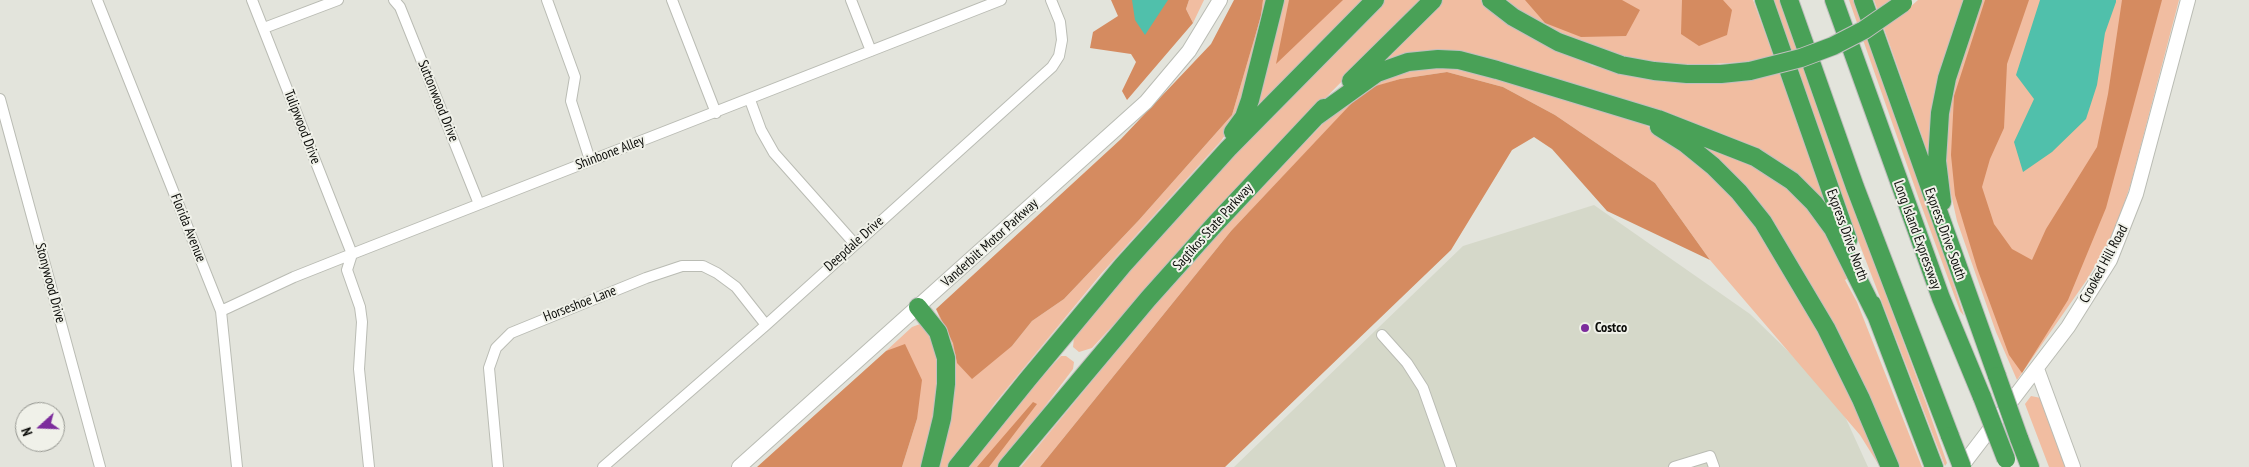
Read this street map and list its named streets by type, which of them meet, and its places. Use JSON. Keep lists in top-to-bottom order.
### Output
{
  "streets": {
    "highway": [
      "Sagtikos State Parkway",
      "Express Drive South",
      "Express Drive North",
      "Long Island Expressway"
    ],
    "main road": ["Vanderbilt Motor Parkway", "Crooked Hill Road"],
    "street": [
      "Suttonwood Drive",
      "Tulipwood Drive",
      "Shinbone Alley",
      "Florida Avenue",
      "Deepdale Drive",
      "Stonywood Drive",
      "Horseshoe Lane"
    ]
  },
  "crossings": [
    ["Suttonwood Drive", "Shinbone Alley"],
    ["Tulipwood Drive", "Shinbone Alley"],
    ["Shinbone Alley", "Florida Avenue"],
    ["Deepdale Drive", "Horseshoe Lane"]
  ],
  "places": ["Costco"],
  "north": "left"
}
